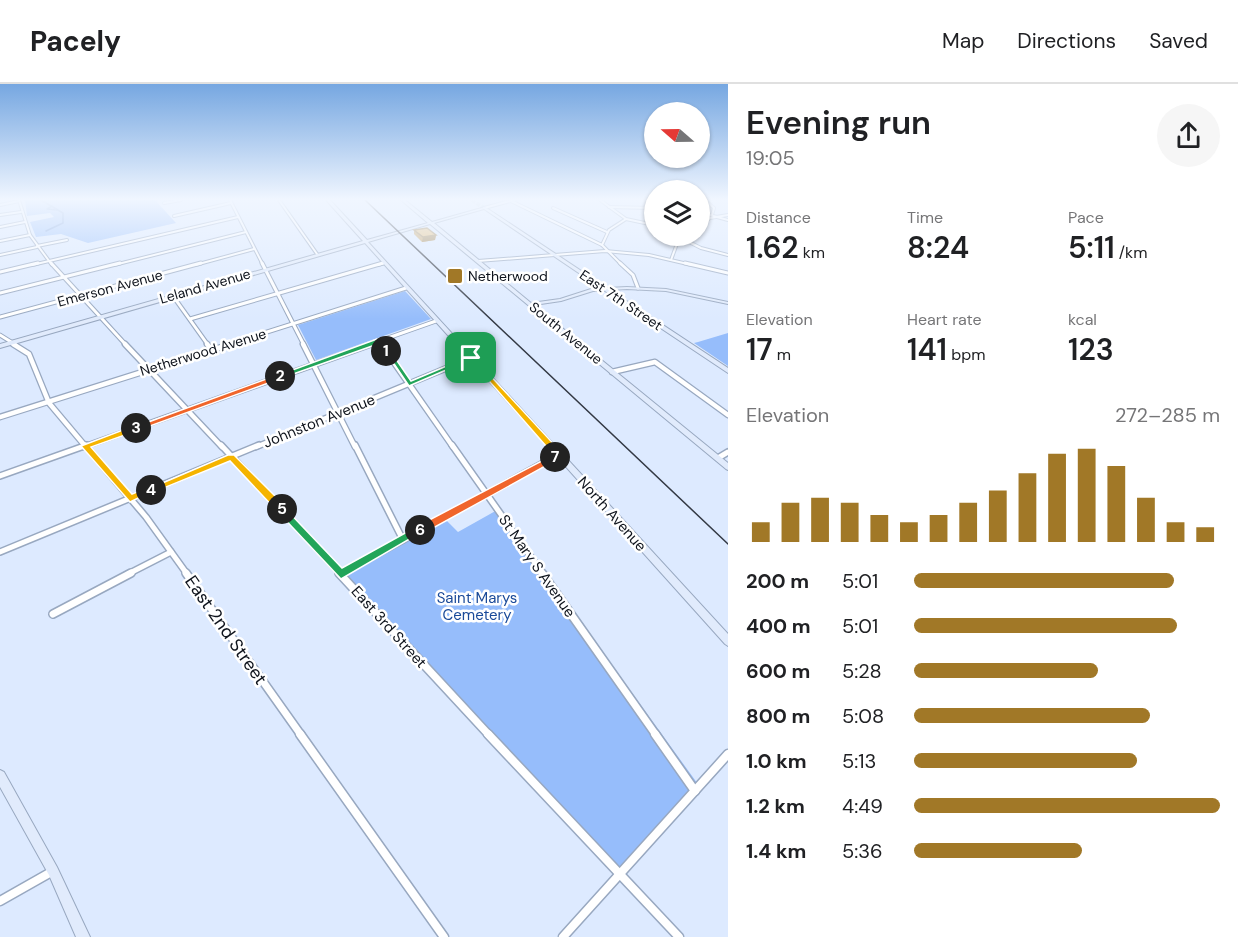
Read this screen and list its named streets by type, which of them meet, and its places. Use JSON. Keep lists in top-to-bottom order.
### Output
{
  "streets": {
    "street": [
      "Leland Avenue",
      "Emerson Avenue",
      "East 7th Street",
      "South Avenue",
      "Netherwood Avenue",
      "Johnston Avenue",
      "North Avenue",
      "St Mary S Avenue",
      "East 3rd Street",
      "East 2nd Street"
    ]
  },
  "crossings": [
    ["Leland Avenue", "North Avenue"],
    ["Leland Avenue", "East 3rd Street"],
    ["Leland Avenue", "East 2nd Street"],
    ["Emerson Avenue", "East 3rd Street"],
    ["Netherwood Avenue", "North Avenue"],
    ["Netherwood Avenue", "East 3rd Street"],
    ["Netherwood Avenue", "East 2nd Street"],
    ["Johnston Avenue", "North Avenue"],
    ["Johnston Avenue", "St Mary S Avenue"],
    ["Johnston Avenue", "East 3rd Street"],
    ["Johnston Avenue", "East 2nd Street"]
  ],
  "parks": ["Saint Marys Cemetery"],
  "places": {
    "transit": ["Netherwood"]
  },
  "north": "left",
  "page": {
    "header": "Pacely",
    "nav": ["Map", "Directions", "Saved"],
    "heading": ["Evening run", "19:05"],
    "stats": [
      ["Distance", "1.62 km"],
      ["Time", "8:24"],
      ["Pace", "5:11 /km"],
      ["Elevation", "17 m"],
      ["Heart rate", "141 bpm"],
      ["kcal", "123"]
    ],
    "pins": [
      "1",
      "2",
      "3",
      "7",
      "4",
      "5",
      "6"
    ],
    "chart": ["Elevation", "272–285 m"],
    "list": [
      {
        "name": "200 m",
        "note": "5:01"
      },
      {
        "name": "400 m",
        "note": "5:01"
      },
      {
        "name": "600 m",
        "note": "5:28"
      },
      {
        "name": "800 m",
        "note": "5:08"
      },
      {
        "name": "1.0 km",
        "note": "5:13"
      },
      {
        "name": "1.2 km",
        "note": "4:49"
      },
      {
        "name": "1.4 km",
        "note": "5:36"
      }
    ]
  }
}
